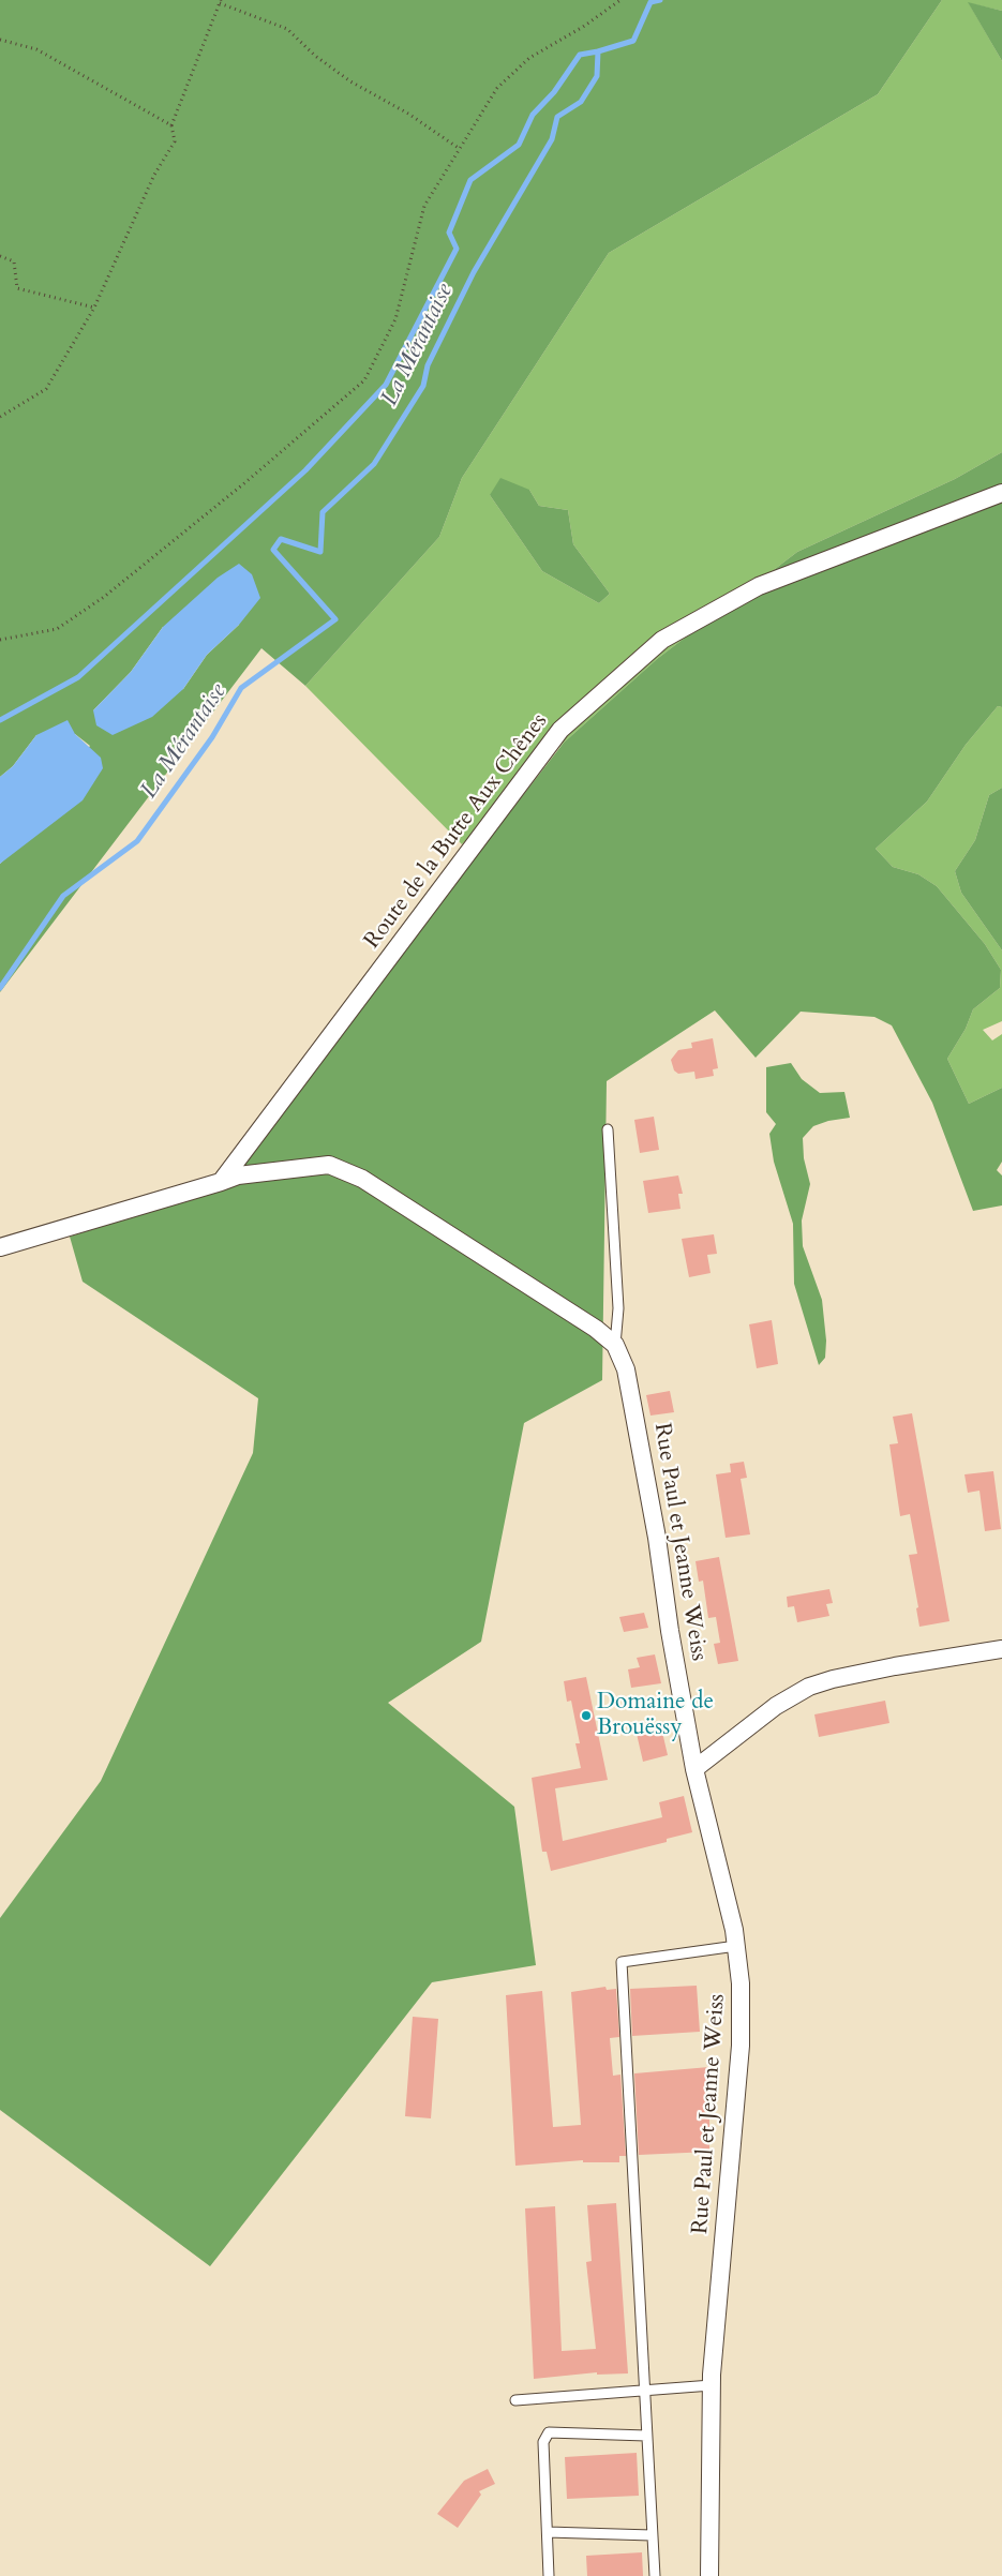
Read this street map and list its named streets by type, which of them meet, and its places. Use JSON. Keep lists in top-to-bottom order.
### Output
{
  "streets": {
    "street": ["Route de la Butte Aux Chênes", "Rue Paul et Jeanne Weiss"]
  },
  "water": ["La Mérantaise"],
  "places": ["Domaine de Brouëssy"]
}
